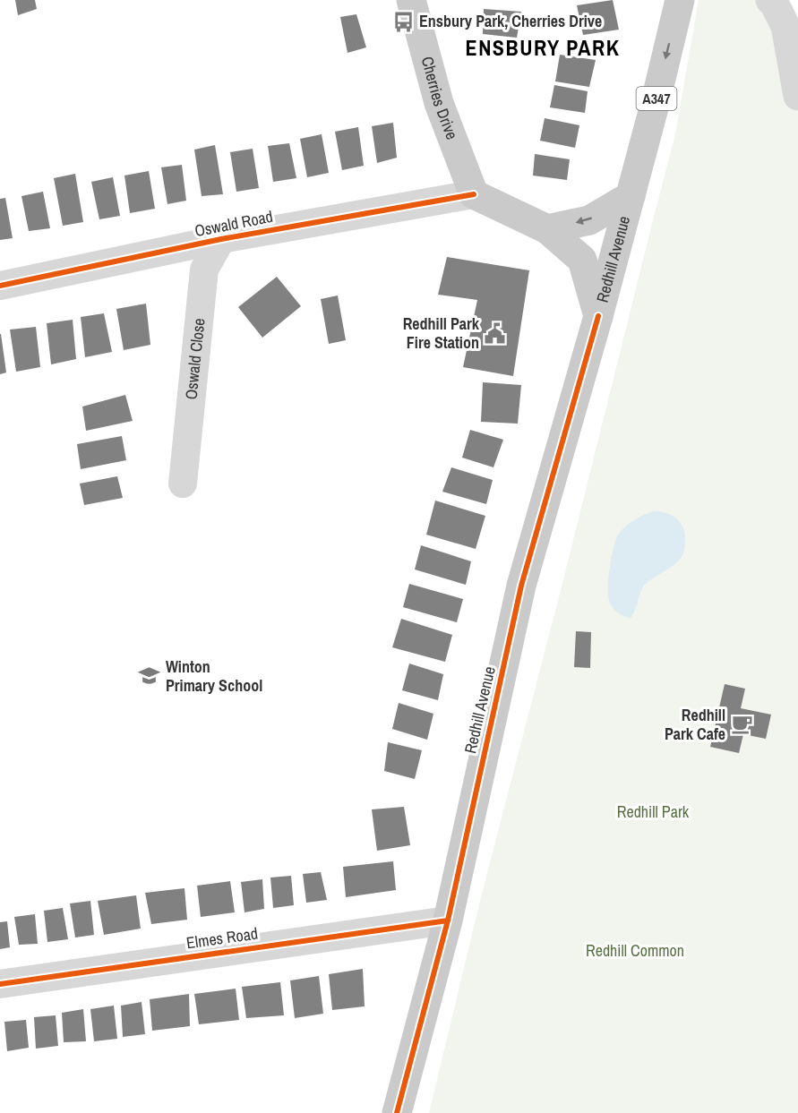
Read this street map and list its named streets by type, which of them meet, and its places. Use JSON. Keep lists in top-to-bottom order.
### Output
{
  "streets": {
    "main road": ["Cherries Drive", "A347", "Redhill Avenue"],
    "street": ["Oswald Road", "Oswald Close", "Elmes Road"]
  },
  "crossings": [
    ["Cherries Drive", "Oswald Road"],
    ["Oswald Road", "Oswald Close"],
    ["Redhill Avenue", "Elmes Road"]
  ],
  "districts": ["ENSBURY PARK"],
  "parks": ["Redhill Park", "Redhill Common"],
  "places": {
    "bus stop": ["Ensbury Park, Cherries Drive"],
    "public building": ["Redhill Park Fire Station"],
    "school or university": ["Winton Primary School"],
    "cafe": ["Redhill Park Cafe"]
  }
}
